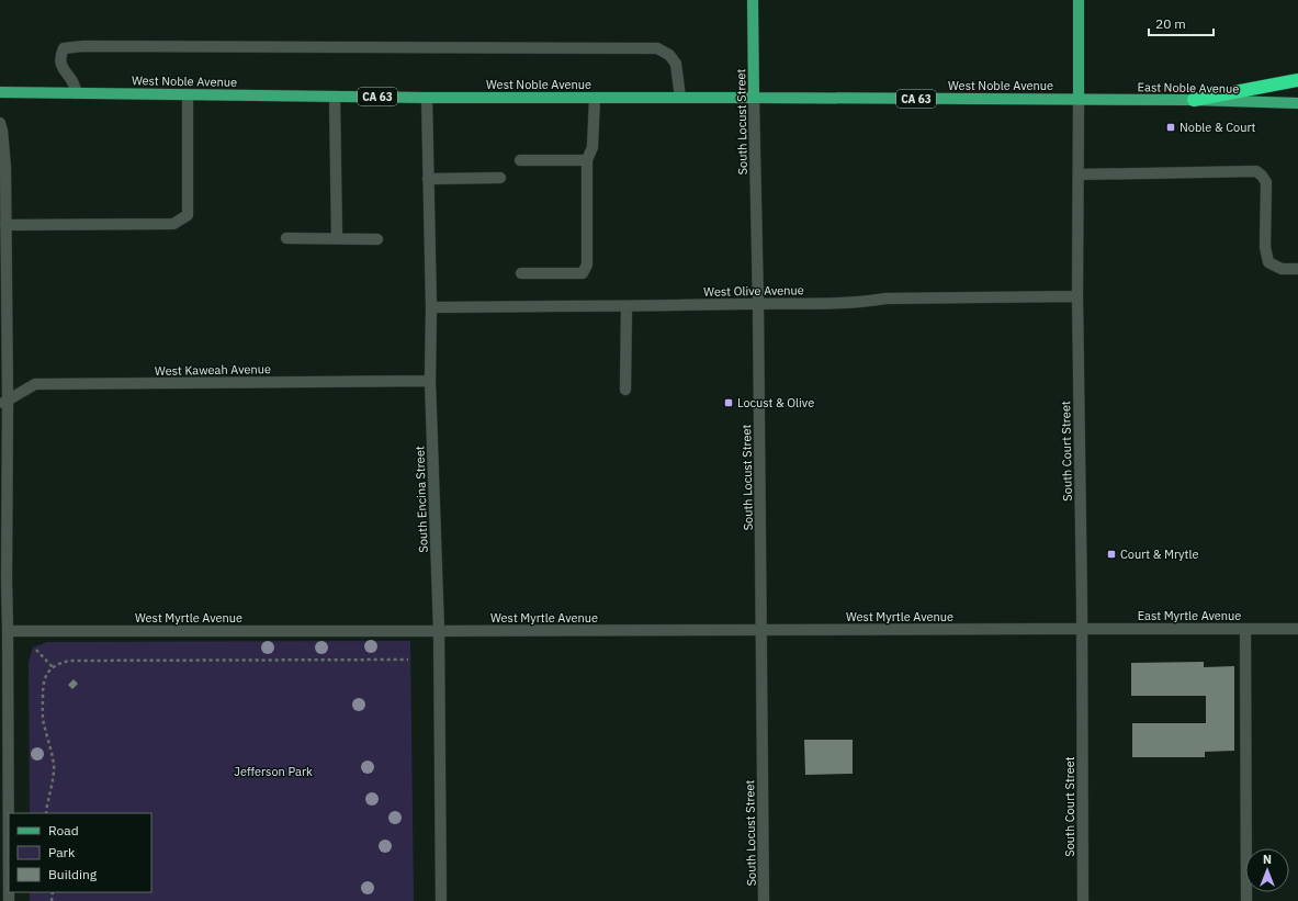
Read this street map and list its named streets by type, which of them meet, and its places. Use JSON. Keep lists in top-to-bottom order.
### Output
{
  "streets": {
    "main road": [
      "West Noble Avenue",
      "East Noble Avenue",
      "CA 63",
      "South Locust Street",
      "South Court Street"
    ],
    "street": [
      "West Olive Avenue",
      "West Kaweah Avenue",
      "South Encina Street",
      "East Myrtle Avenue",
      "West Myrtle Avenue"
    ]
  },
  "crossings": [
    ["West Noble Avenue", "East Noble Avenue"],
    ["West Noble Avenue", "South Locust Street"],
    ["West Noble Avenue", "South Court Street"],
    ["West Noble Avenue", "South Encina Street"],
    ["East Noble Avenue", "South Court Street"],
    ["South Locust Street", "West Olive Avenue"],
    ["South Locust Street", "West Myrtle Avenue"],
    ["West Olive Avenue", "South Court Street"],
    ["West Olive Avenue", "South Encina Street"],
    ["West Kaweah Avenue", "South Encina Street"],
    ["South Court Street", "East Myrtle Avenue"],
    ["South Court Street", "West Myrtle Avenue"],
    ["South Encina Street", "West Myrtle Avenue"],
    ["East Myrtle Avenue", "West Myrtle Avenue"]
  ],
  "parks": ["Jefferson Park"],
  "places": {
    "transit": ["Noble & Court", "Locust & Olive", "Court & Mrytle"]
  },
  "legend": ["Road", "Park", "Building"],
  "scale_bar": "20 m",
  "north": "top"
}
